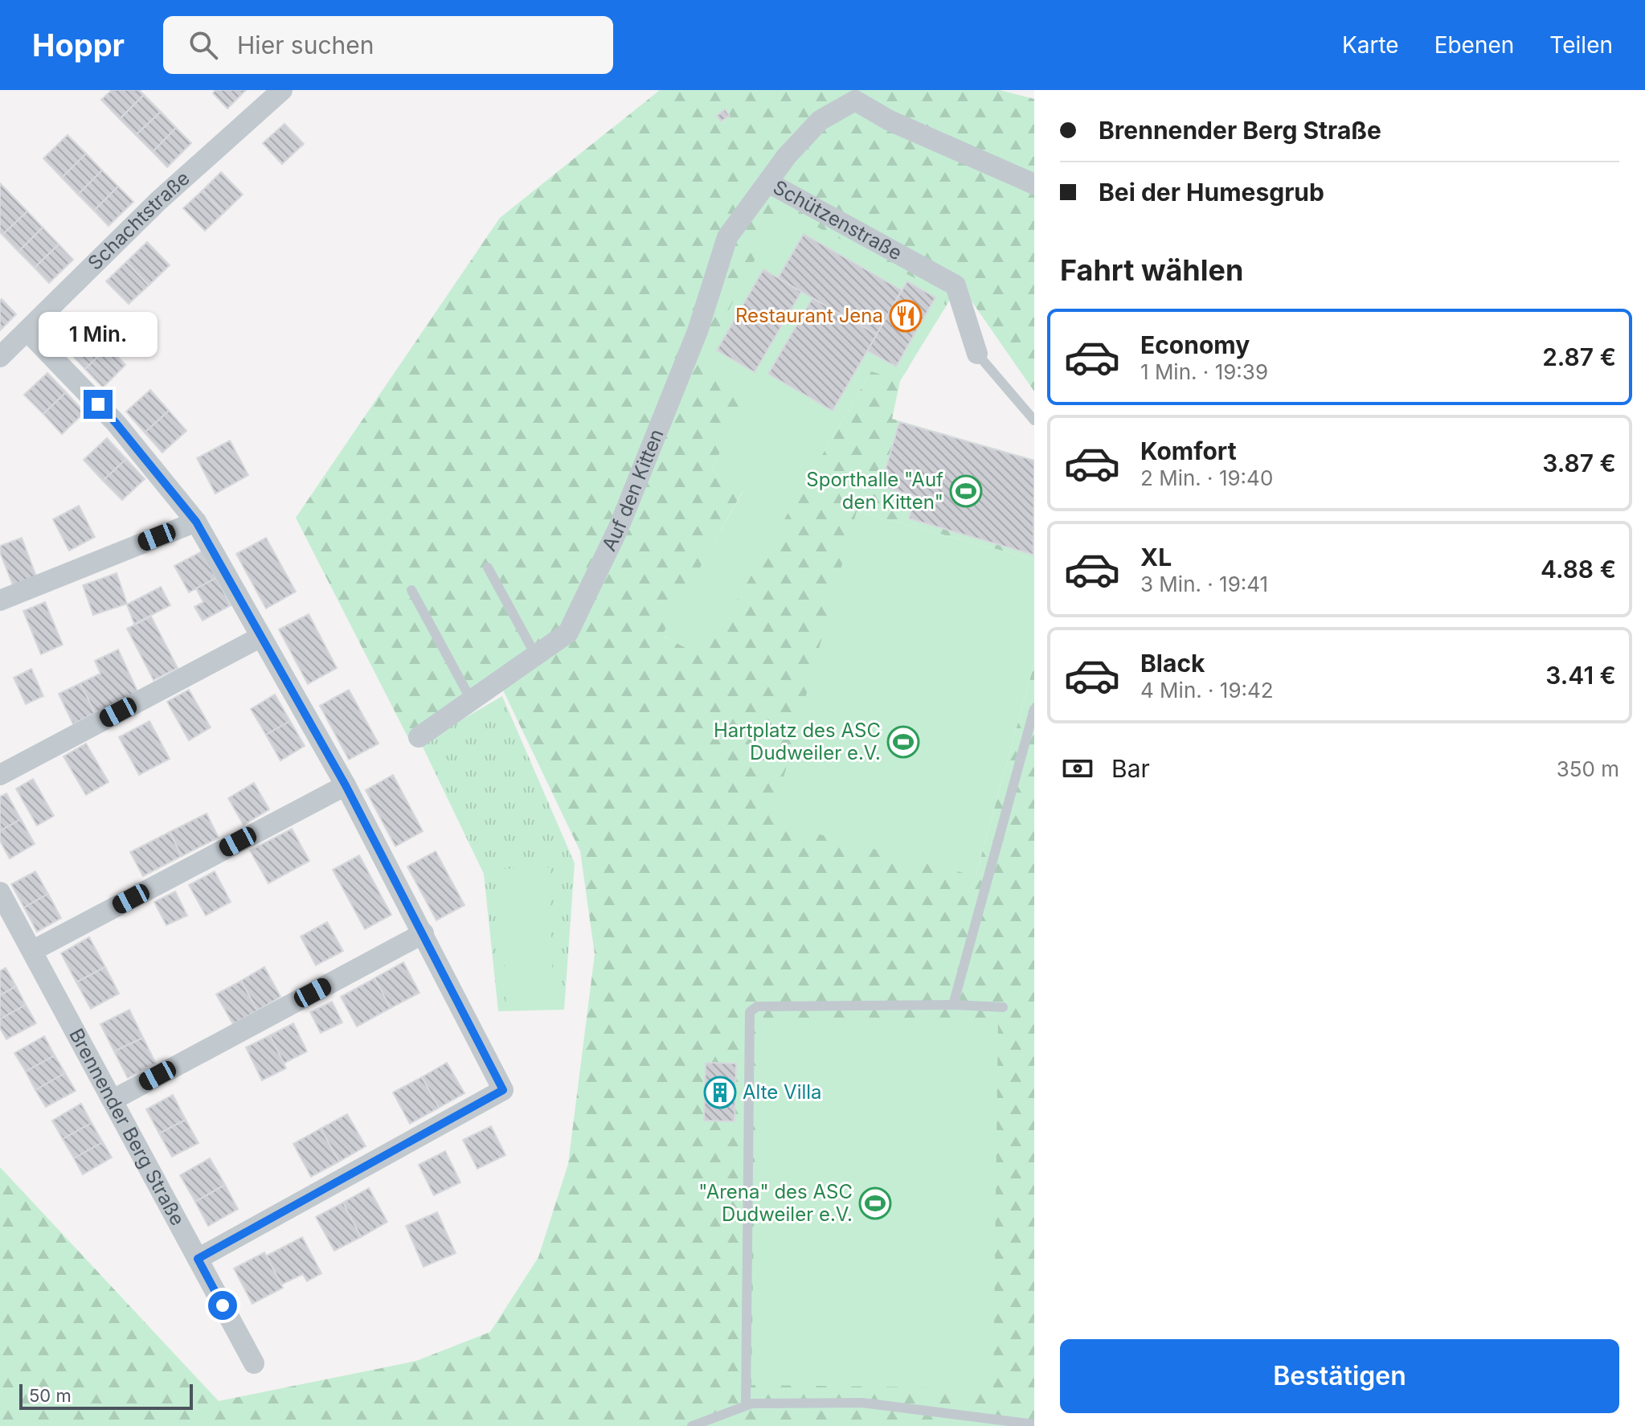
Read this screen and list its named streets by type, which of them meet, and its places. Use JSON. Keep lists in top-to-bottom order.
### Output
{
  "streets": {
    "street": [
      "Schützenstraße",
      "Schachtstraße",
      "Auf den Kitten",
      "Brennender Berg Straße"
    ]
  },
  "crossings": [
    ["Schützenstraße", "Auf den Kitten"]
  ],
  "places": {
    "restaurant": ["Restaurant Jena"],
    "sports": ["Sporthalle \"Auf den Kitten\"", "Hartplatz des ASC Dudweiler e.V.", "\"Arena\" des ASC Dudweiler e.V."],
    "building": ["Alte Villa"]
  },
  "scale_bar": "50 m",
  "page": {
    "header": "Hoppr",
    "search": "Hier suchen",
    "nav": ["Karte", "Ebenen", "Teilen"],
    "banner": ["Brennender Berg Straße", "Bei der Humesgrub"],
    "heading": "Fahrt wählen",
    "list": [
      {
        "name": "Economy",
        "note": "1 Min. · 19:39",
        "value": "2.87 €"
      },
      {
        "name": "Komfort",
        "note": "2 Min. · 19:40",
        "value": "3.87 €"
      },
      {
        "name": "XL",
        "note": "3 Min. · 19:41",
        "value": "4.88 €"
      },
      {
        "name": "Black",
        "note": "4 Min. · 19:42",
        "value": "3.41 €"
      }
    ],
    "bubble": "1 Min.",
    "pay": ["Bar", "350 m"],
    "buttons": "Bestätigen",
    "scale": "50 m"
  }
}
